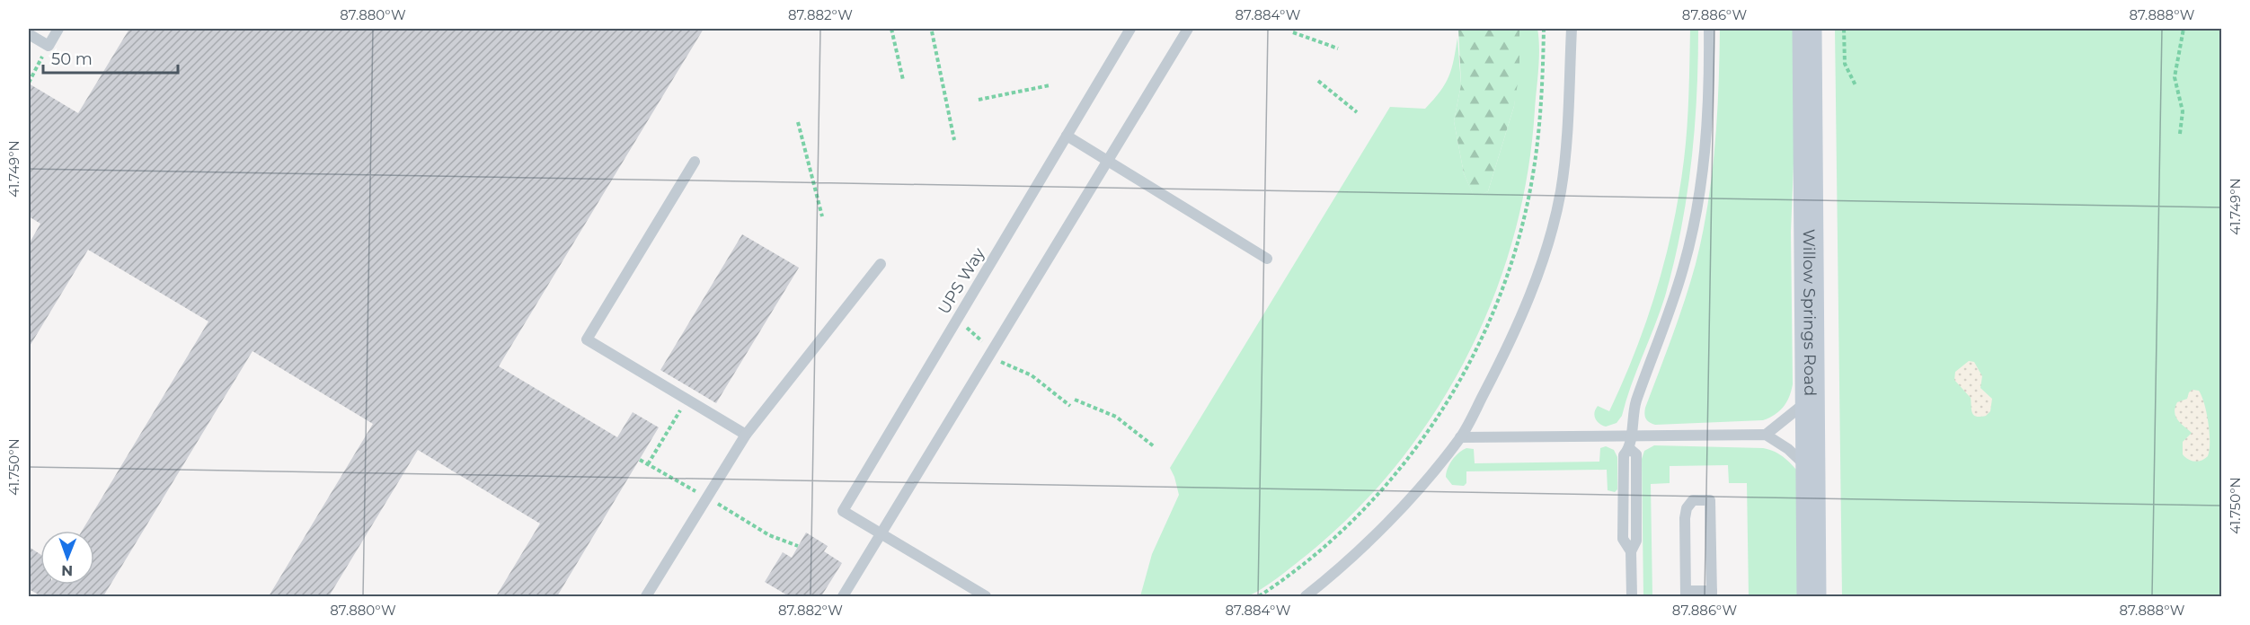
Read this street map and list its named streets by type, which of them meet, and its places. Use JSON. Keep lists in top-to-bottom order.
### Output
{
  "streets": {
    "main road": ["Willow Springs Road"],
    "lane": ["UPS Way"]
  },
  "scale_bar": "50 m",
  "north": "bottom",
  "coordinates": [
    "87.880°W",
    "87.882°W",
    "87.884°W",
    "87.886°W",
    "87.888°W",
    "41.749°N",
    "41.750°N"
  ]
}
